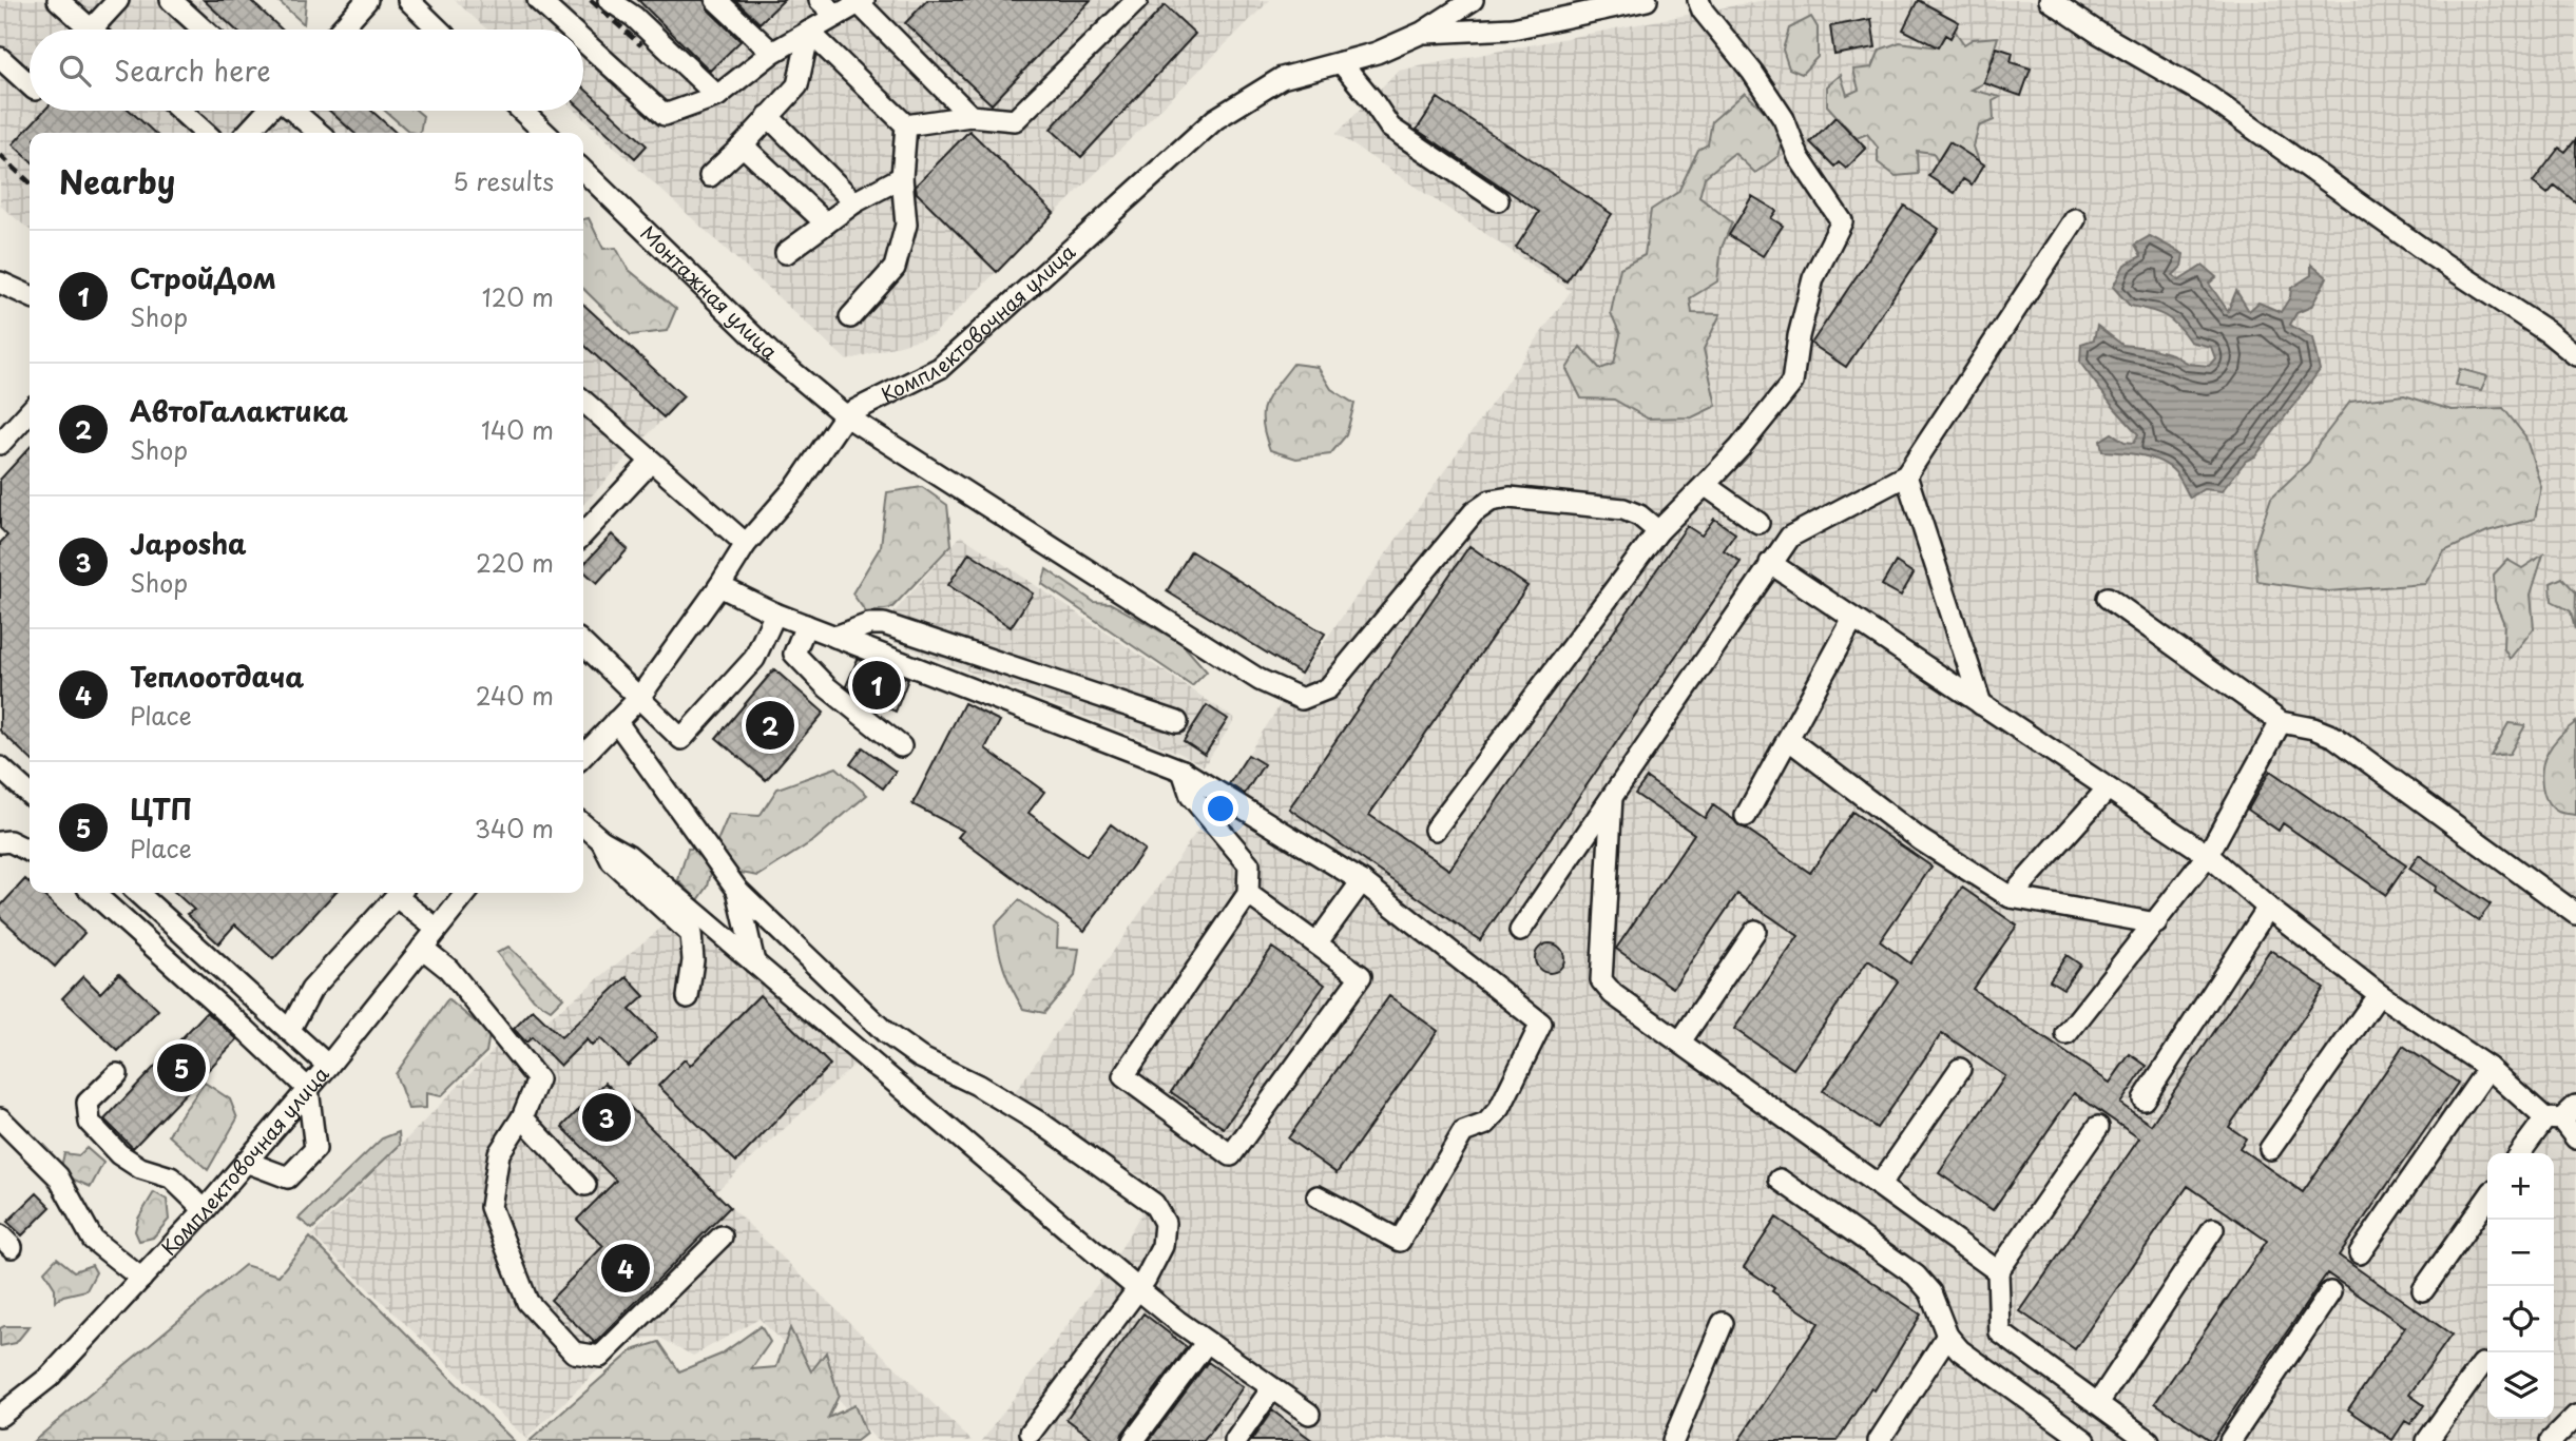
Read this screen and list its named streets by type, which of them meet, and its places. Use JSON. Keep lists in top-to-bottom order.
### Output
{
  "streets": {
    "street": ["Монтажная улица", "Комплектовочная улица"]
  },
  "crossings": [
    ["Монтажная улица", "Комплектовочная улица"]
  ],
  "page": {
    "search": "Search here",
    "heading": ["Nearby", "5 results"],
    "list": [
      {
        "mark": "1",
        "name": "СтройДом",
        "note": "Shop",
        "value": "120 m"
      },
      {
        "mark": "2",
        "name": "АвтоГалактика",
        "note": "Shop",
        "value": "140 m"
      },
      {
        "mark": "3",
        "name": "Japosha",
        "note": "Shop",
        "value": "220 m"
      },
      {
        "mark": "4",
        "name": "Теплоотдача",
        "note": "Place",
        "value": "240 m"
      },
      {
        "mark": "5",
        "name": "ЦТП",
        "note": "Place",
        "value": "340 m"
      }
    ],
    "pins": [
      "1",
      "2",
      "5",
      "3",
      "4"
    ],
    "map_buttons": ["+", "−"]
  }
}
